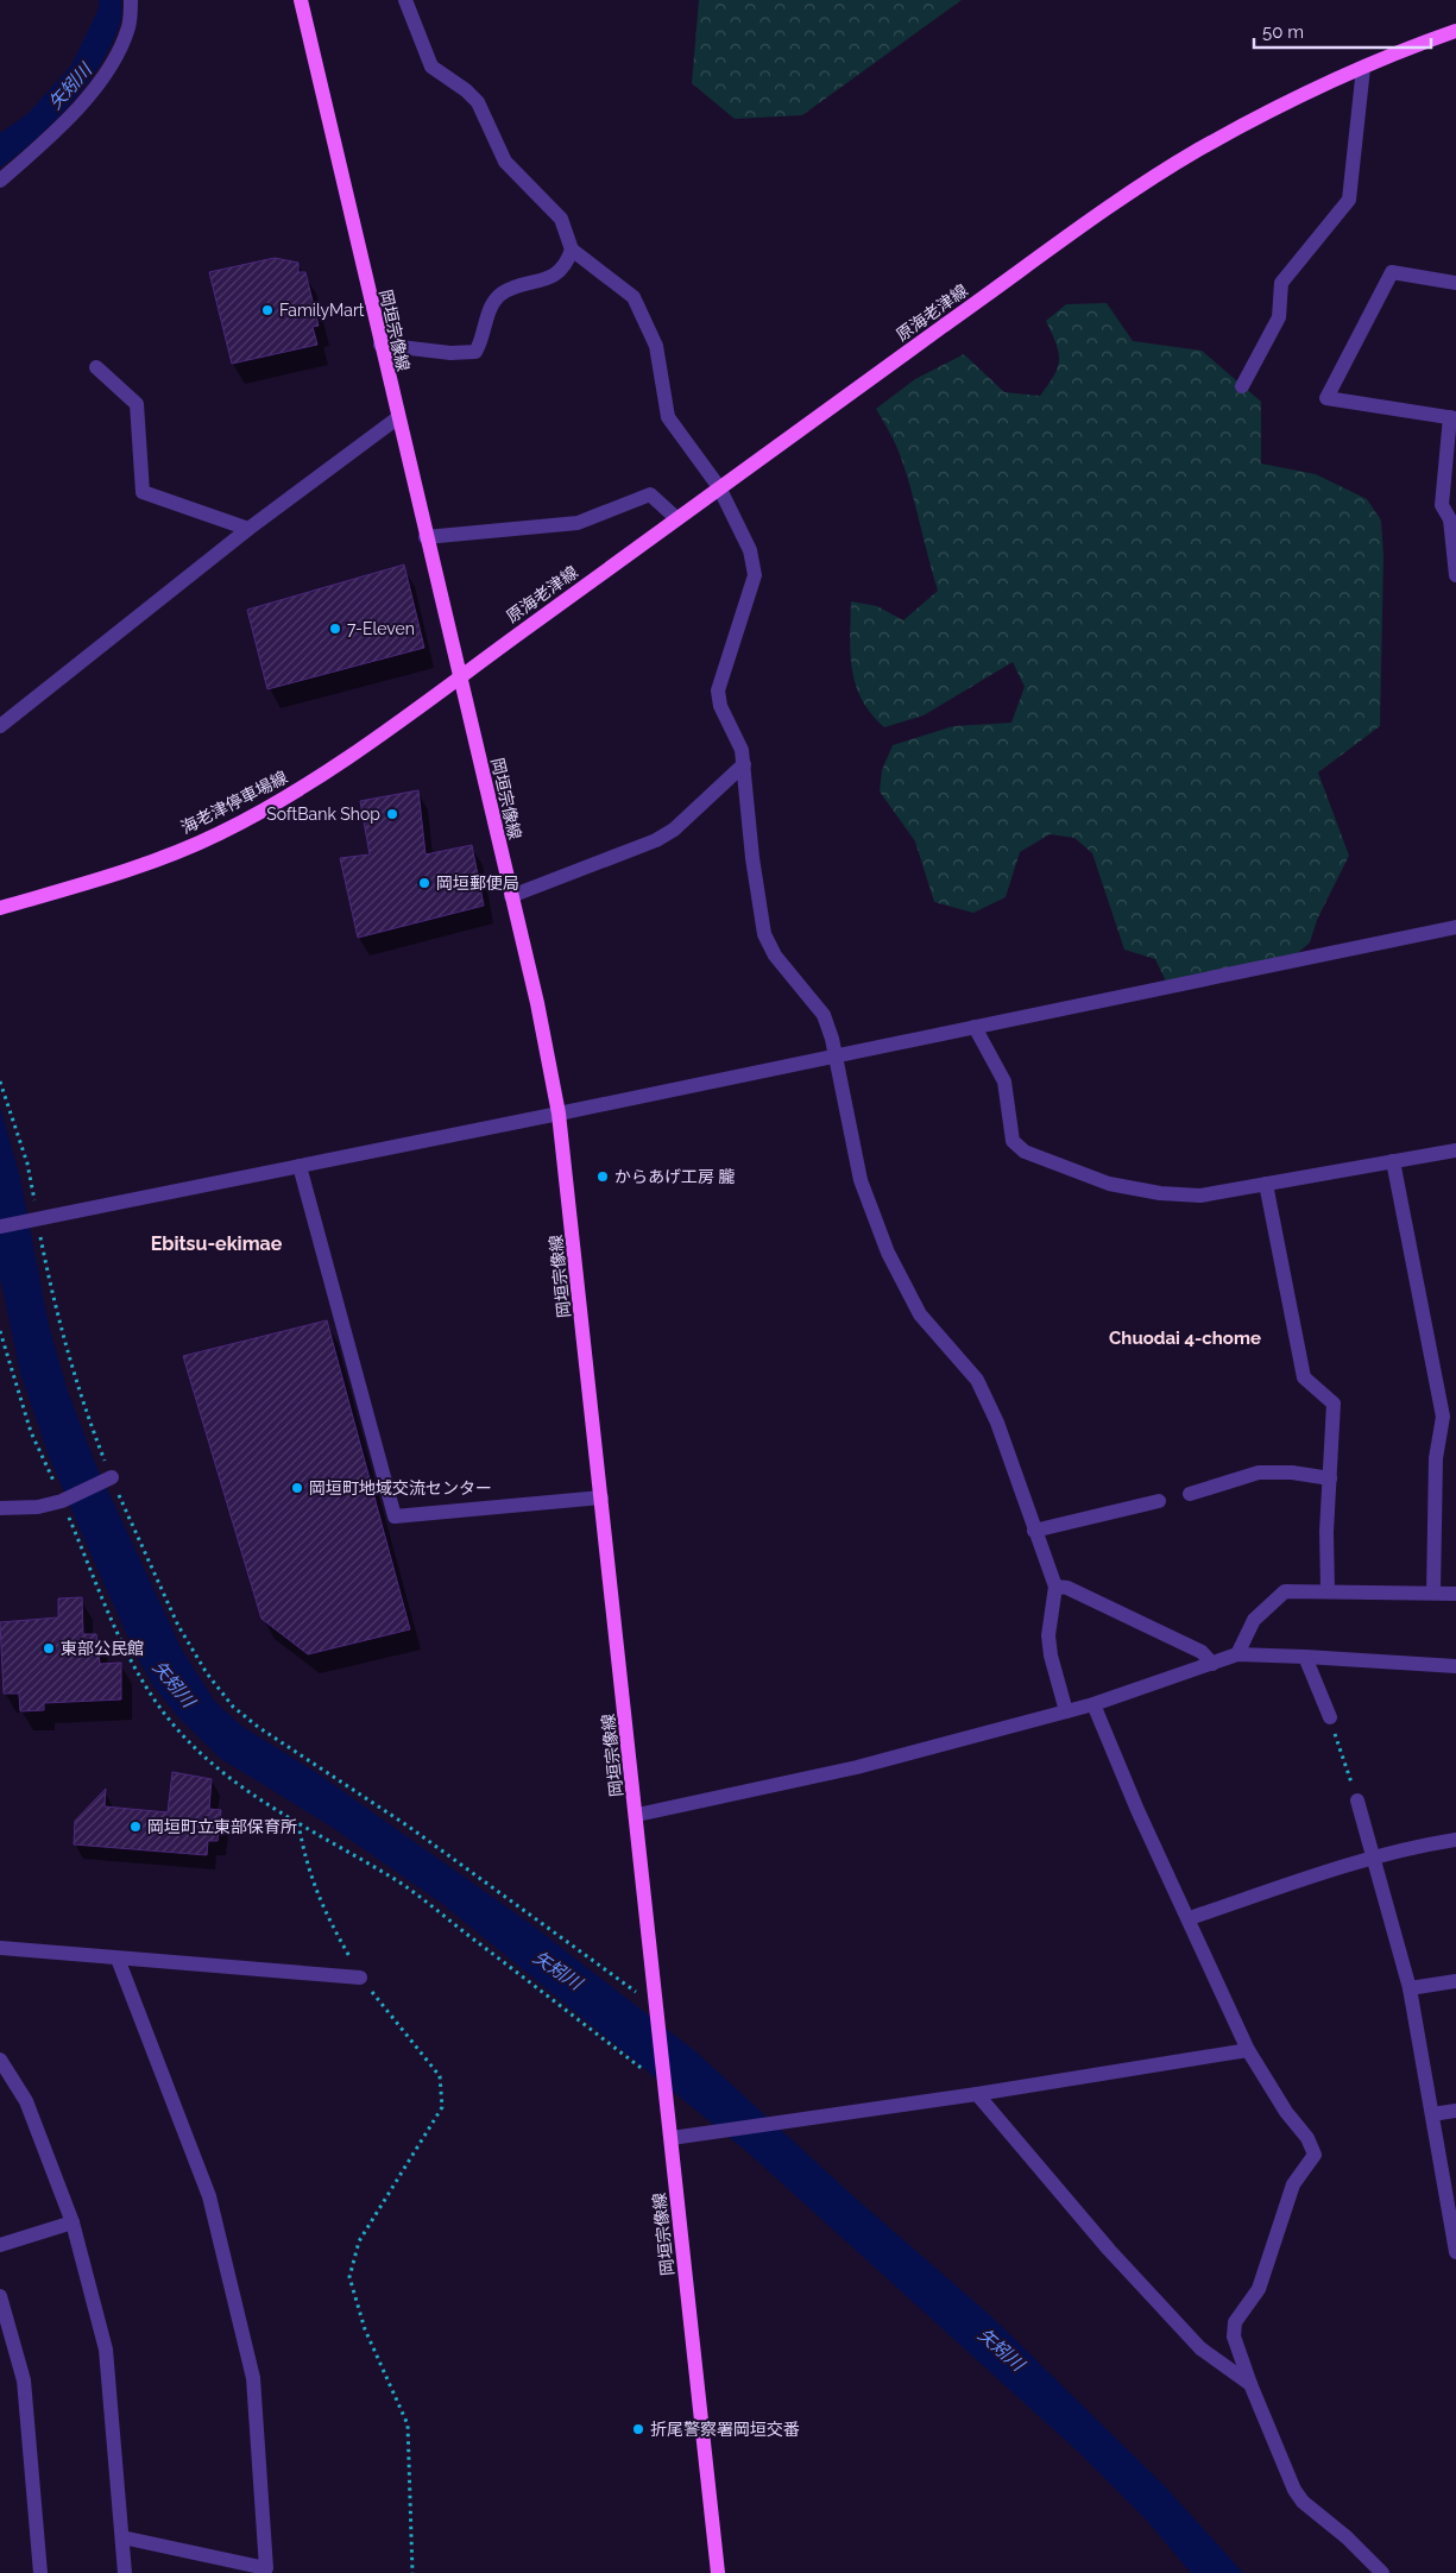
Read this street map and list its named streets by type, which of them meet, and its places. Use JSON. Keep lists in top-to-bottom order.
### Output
{
  "streets": {
    "main road": ["原海老津線", "岡垣宗像線", "海老津停車場線"]
  },
  "crossings": [
    ["原海老津線", "岡垣宗像線"],
    ["原海老津線", "海老津停車場線"],
    ["岡垣宗像線", "海老津停車場線"]
  ],
  "districts": ["Ebitsu-ekimae", "Chuodai 4-chome"],
  "water": ["矢矧川"],
  "places": [
    "FamilyMart",
    "7-Eleven",
    "SoftBank Shop",
    "岡垣郵便局",
    "からあげ工房 朧",
    "岡垣町地域交流センター",
    "東部公民館",
    "岡垣町立東部保育所",
    "折尾警察署岡垣交番"
  ],
  "scale_bar": "50 m"
}
